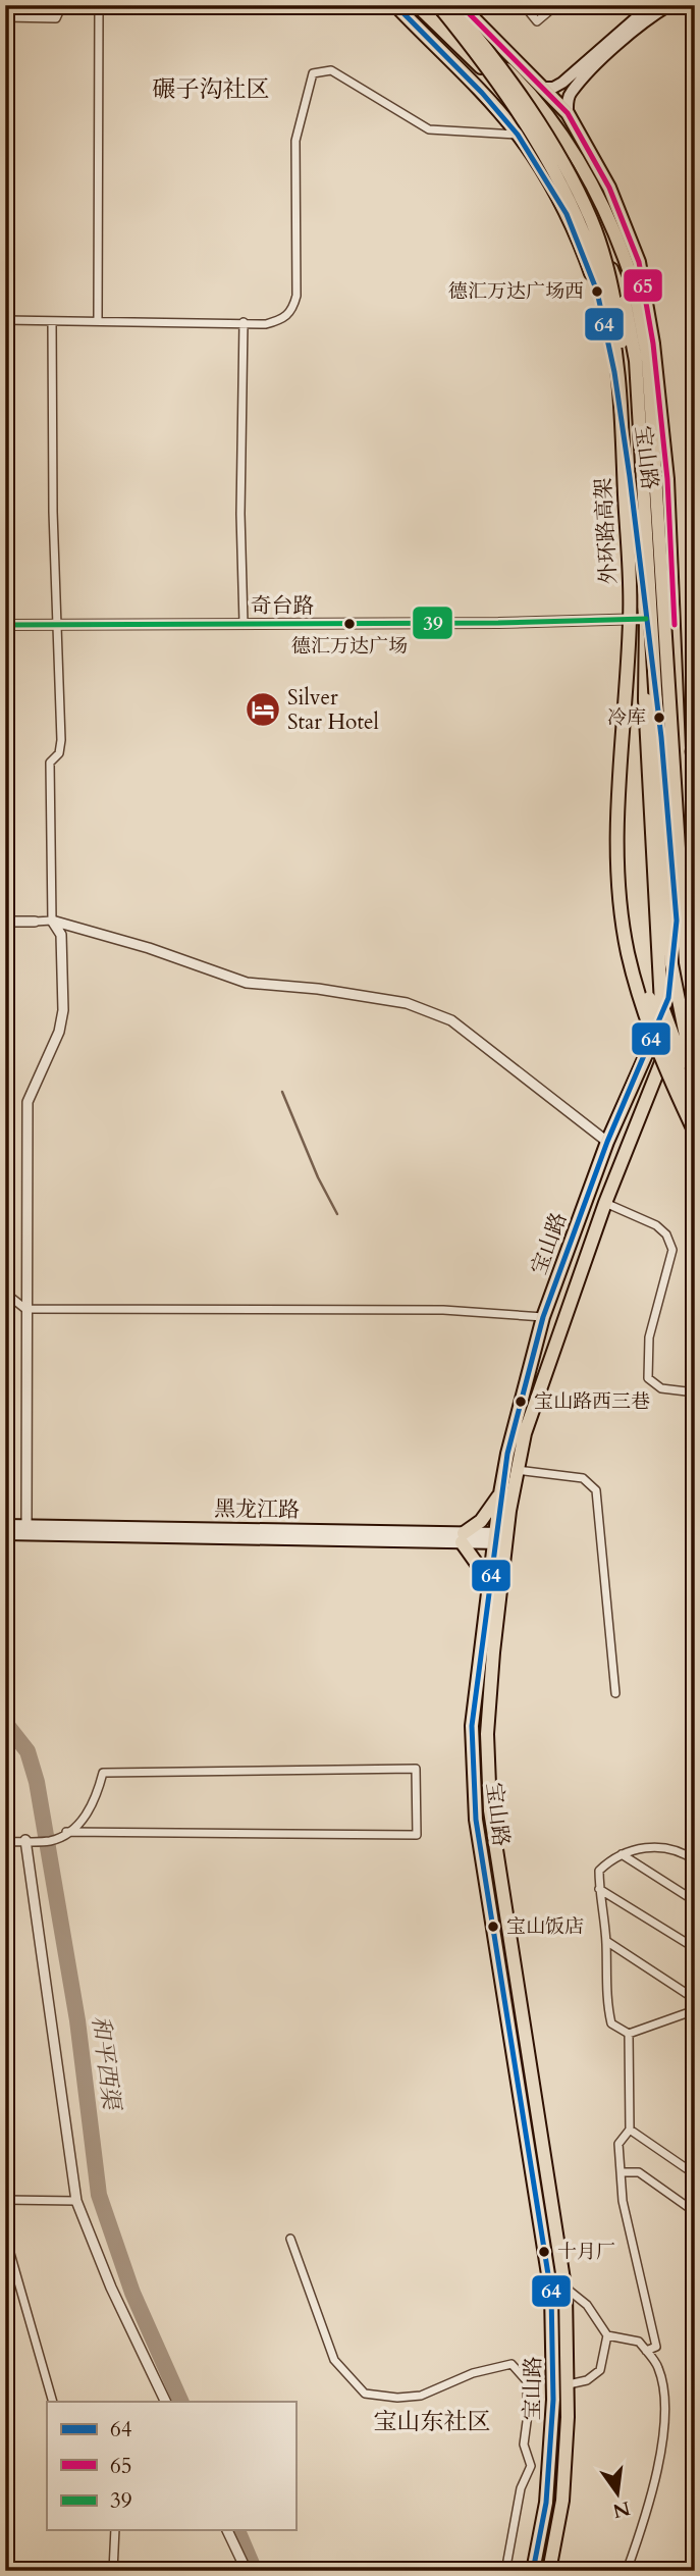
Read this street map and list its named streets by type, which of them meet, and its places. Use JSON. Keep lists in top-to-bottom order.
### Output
{
  "streets": {
    "main road": ["宝山路", "外环路高架", "黑龙江路"],
    "street": ["奇台路"]
  },
  "crossings": [
    ["宝山路", "奇台路"],
    ["宝山路", "黑龙江路"]
  ],
  "districts": ["碾子沟社区", "宝山东社区"],
  "water": ["和平西渠"],
  "places": {
    "other": [
      "德汇万达广场西",
      "德汇万达广场",
      "冷库",
      "宝山路西三巷",
      "宝山饭店",
      "十月厂"
    ],
    "hotel": ["Silver Star Hotel"]
  },
  "lines": ["transit line 64", "transit line 65", "transit line 39"],
  "legend": ["64", "65", "39"],
  "north": "bottom"
}
